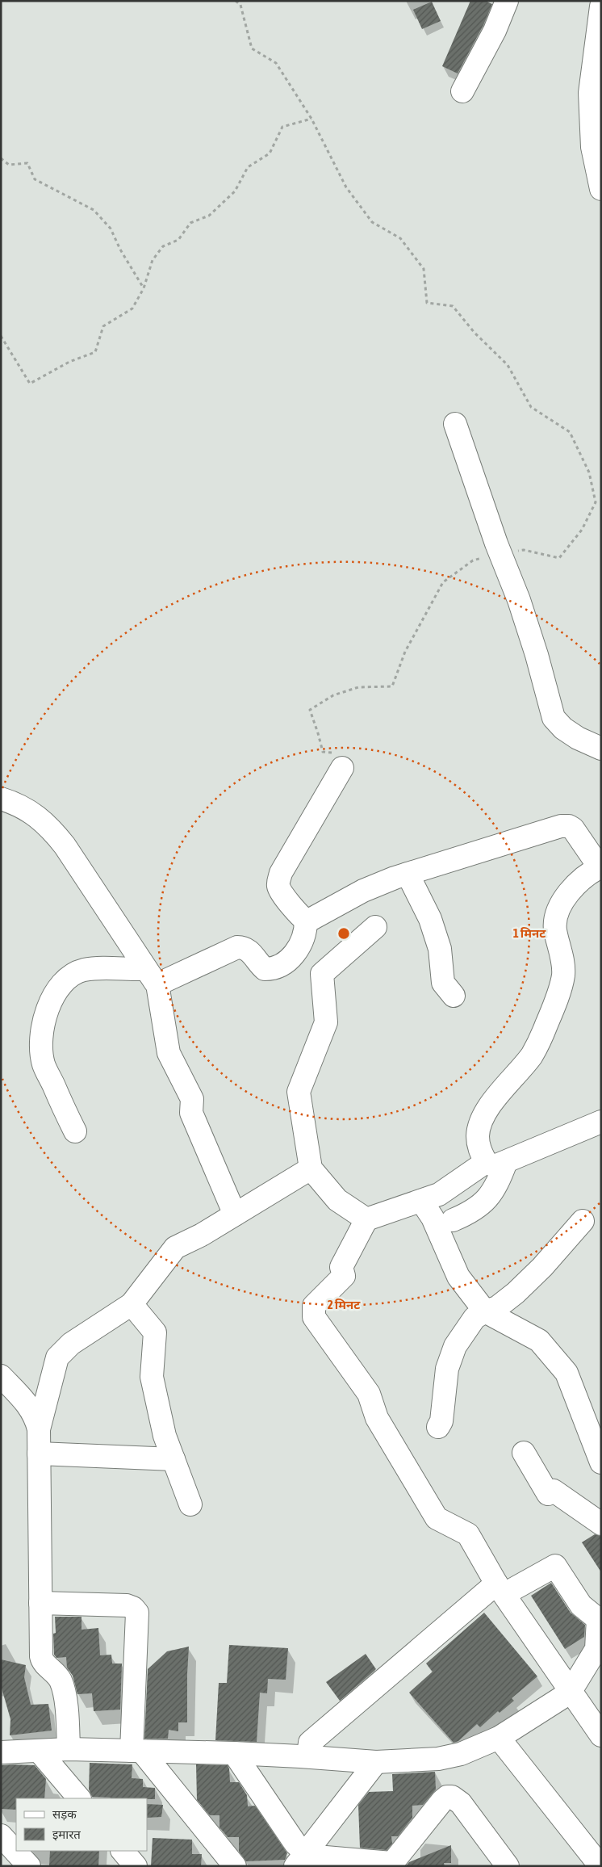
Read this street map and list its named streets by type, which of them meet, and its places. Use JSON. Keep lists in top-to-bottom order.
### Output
{
  "legend": ["सड़क", "इमारत"],
  "rings": ["1 मिनट", "2 मिनट"]
}
